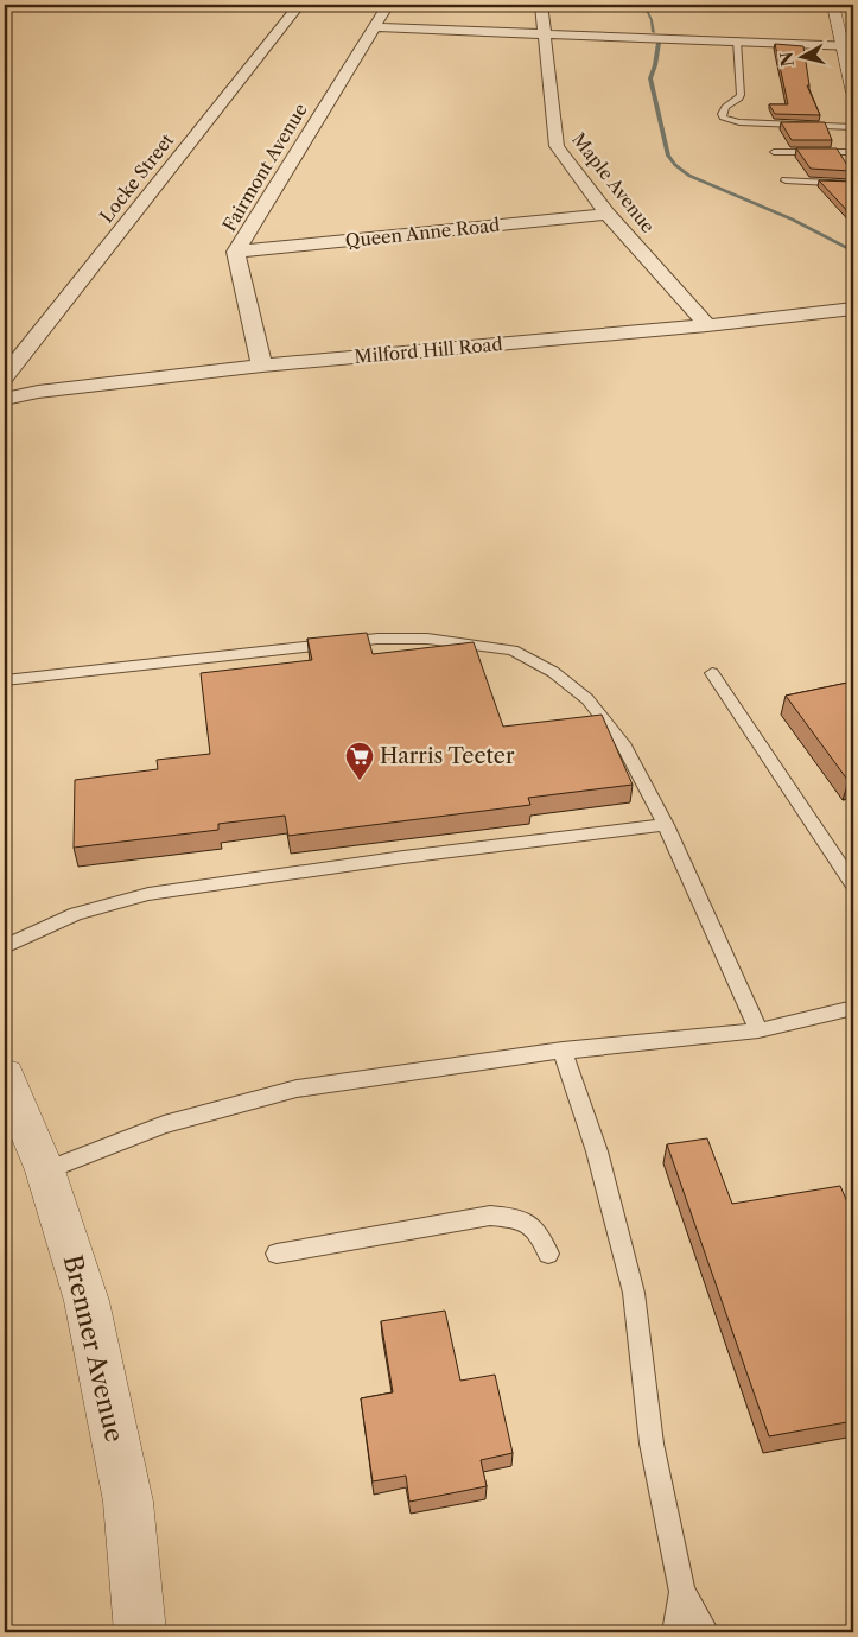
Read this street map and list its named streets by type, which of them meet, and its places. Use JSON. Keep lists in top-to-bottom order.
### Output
{
  "streets": {
    "street": [
      "Fairmont Avenue",
      "Locke Street",
      "Maple Avenue",
      "Queen Anne Road",
      "Milford Hill Road",
      "Brenner Avenue"
    ]
  },
  "crossings": [
    ["Fairmont Avenue", "Queen Anne Road"],
    ["Fairmont Avenue", "Milford Hill Road"],
    ["Maple Avenue", "Queen Anne Road"],
    ["Maple Avenue", "Milford Hill Road"]
  ],
  "places": {
    "supermarket": ["Harris Teeter"]
  },
  "north": "left"
}
